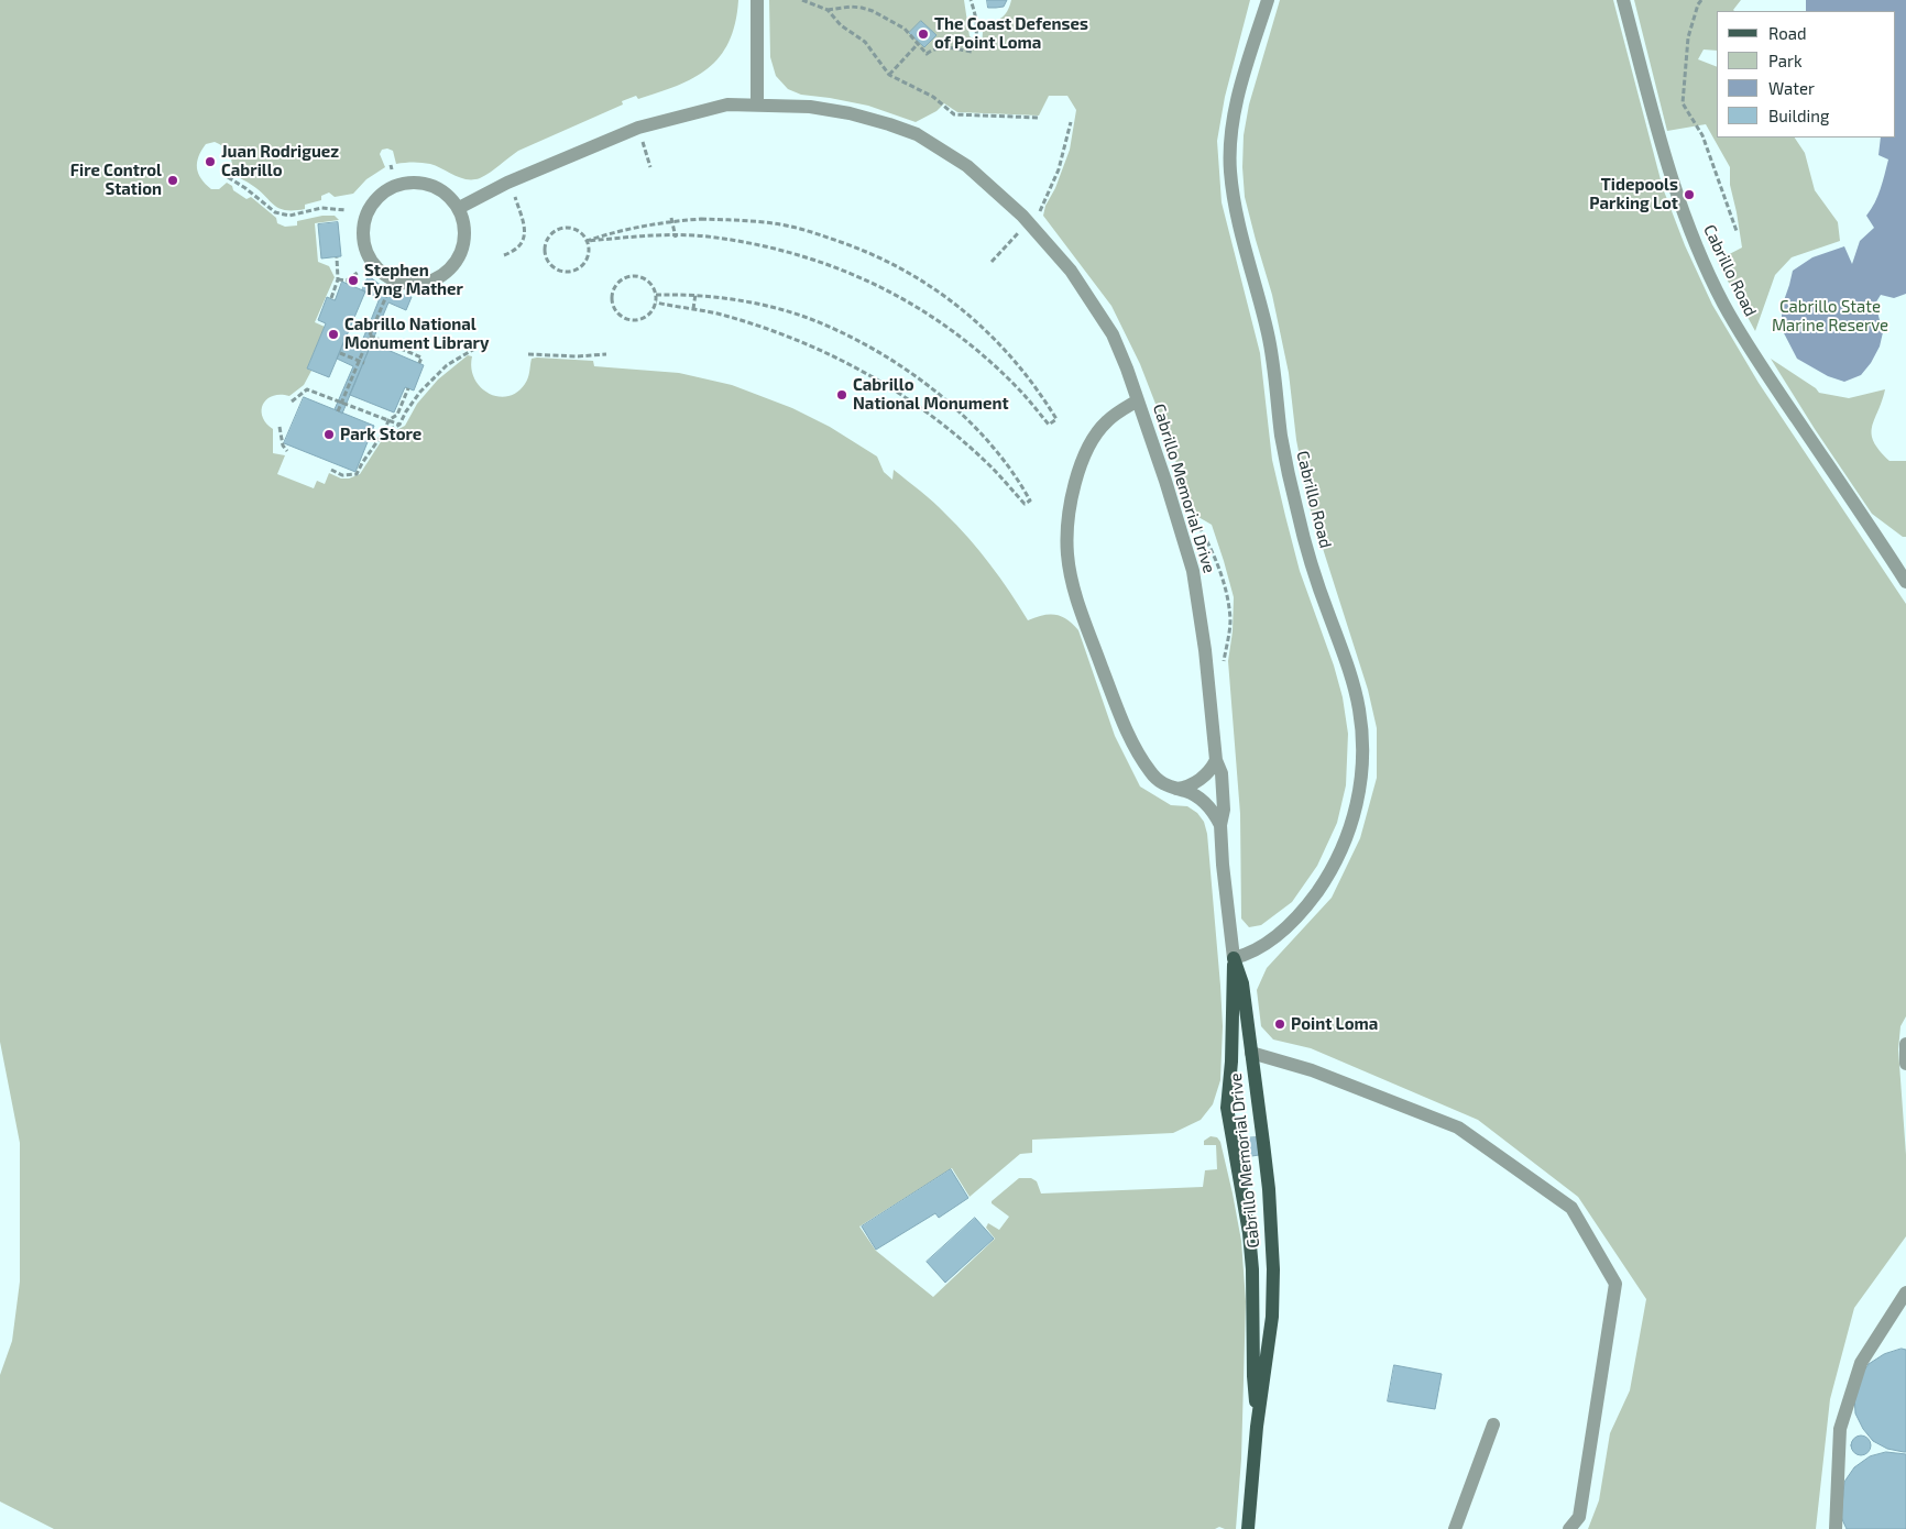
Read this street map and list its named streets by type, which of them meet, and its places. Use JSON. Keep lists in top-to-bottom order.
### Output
{
  "streets": {
    "main road": ["Cabrillo Memorial Drive"],
    "street": ["Cabrillo Road"]
  },
  "crossings": [
    ["Cabrillo Road", "Cabrillo Memorial Drive"]
  ],
  "parks": ["Cabrillo State Marine Reserve"],
  "places": [
    "The Coast Defenses of Point Loma",
    "Juan Rodriguez Cabrillo",
    "Fire Control Station",
    "Tidepools Parking Lot",
    "Stephen Tyng Mather",
    "Cabrillo National Monument Library",
    "Cabrillo National Monument",
    "Park Store",
    "Point Loma"
  ],
  "legend": [
    "Road",
    "Park",
    "Water",
    "Building"
  ]
}
